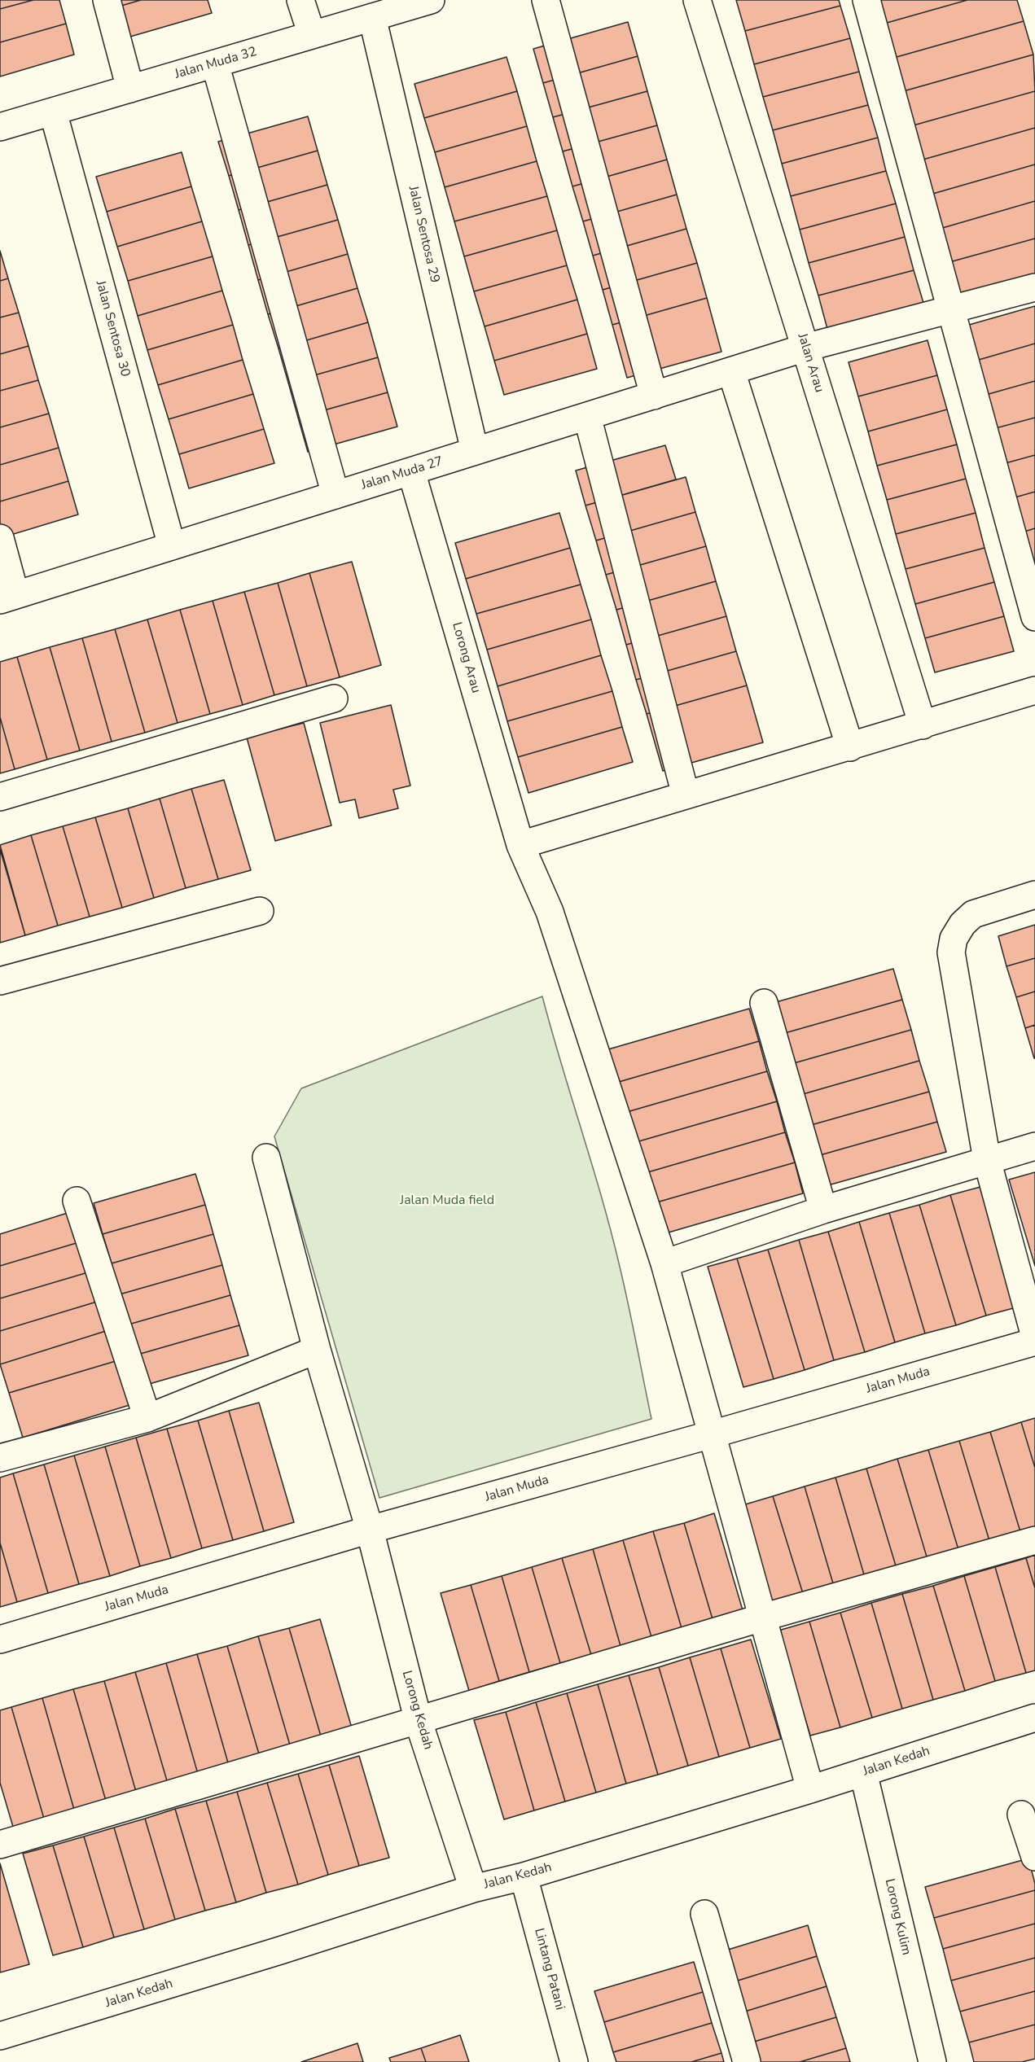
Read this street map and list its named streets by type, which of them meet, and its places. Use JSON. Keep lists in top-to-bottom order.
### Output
{
  "streets": {
    "street": [
      "Jalan Muda 32",
      "Jalan Sentosa 29",
      "Jalan Sentosa 30",
      "Jalan Arau",
      "Jalan Muda 27",
      "Lorong Arau",
      "Jalan Muda",
      "Lorong Kedah",
      "Jalan Kedah",
      "Lorong Kulim",
      "Lintang Patani"
    ]
  },
  "crossings": [
    ["Jalan Muda 32", "Jalan Sentosa 29"],
    ["Jalan Muda 32", "Jalan Sentosa 30"],
    ["Jalan Sentosa 29", "Jalan Muda 27"],
    ["Jalan Sentosa 30", "Jalan Muda 27"],
    ["Jalan Arau", "Jalan Muda 27"],
    ["Jalan Muda 27", "Lorong Arau"],
    ["Lorong Arau", "Jalan Muda"],
    ["Lorong Arau", "Jalan Kedah"],
    ["Jalan Muda", "Lorong Kedah"],
    ["Lorong Kedah", "Jalan Kedah"],
    ["Jalan Kedah", "Lorong Kulim"],
    ["Jalan Kedah", "Lintang Patani"]
  ],
  "parks": ["Jalan Muda field"]
}
